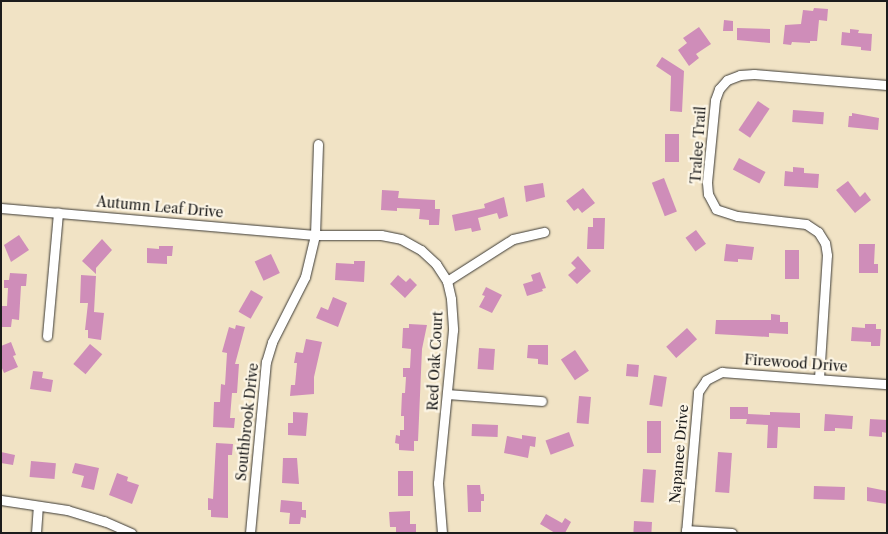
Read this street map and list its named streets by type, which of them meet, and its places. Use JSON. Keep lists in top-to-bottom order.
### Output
{
  "streets": {
    "street": [
      "Tralee Trail",
      "Autumn Leaf Drive",
      "Red Oak Court",
      "Firewood Drive",
      "Southbrook Drive",
      "Napanee Drive"
    ]
  },
  "crossings": [
    ["Tralee Trail", "Firewood Drive"],
    ["Autumn Leaf Drive", "Red Oak Court"],
    ["Autumn Leaf Drive", "Southbrook Drive"],
    ["Red Oak Court", "Southbrook Drive"],
    ["Firewood Drive", "Napanee Drive"]
  ]
}
